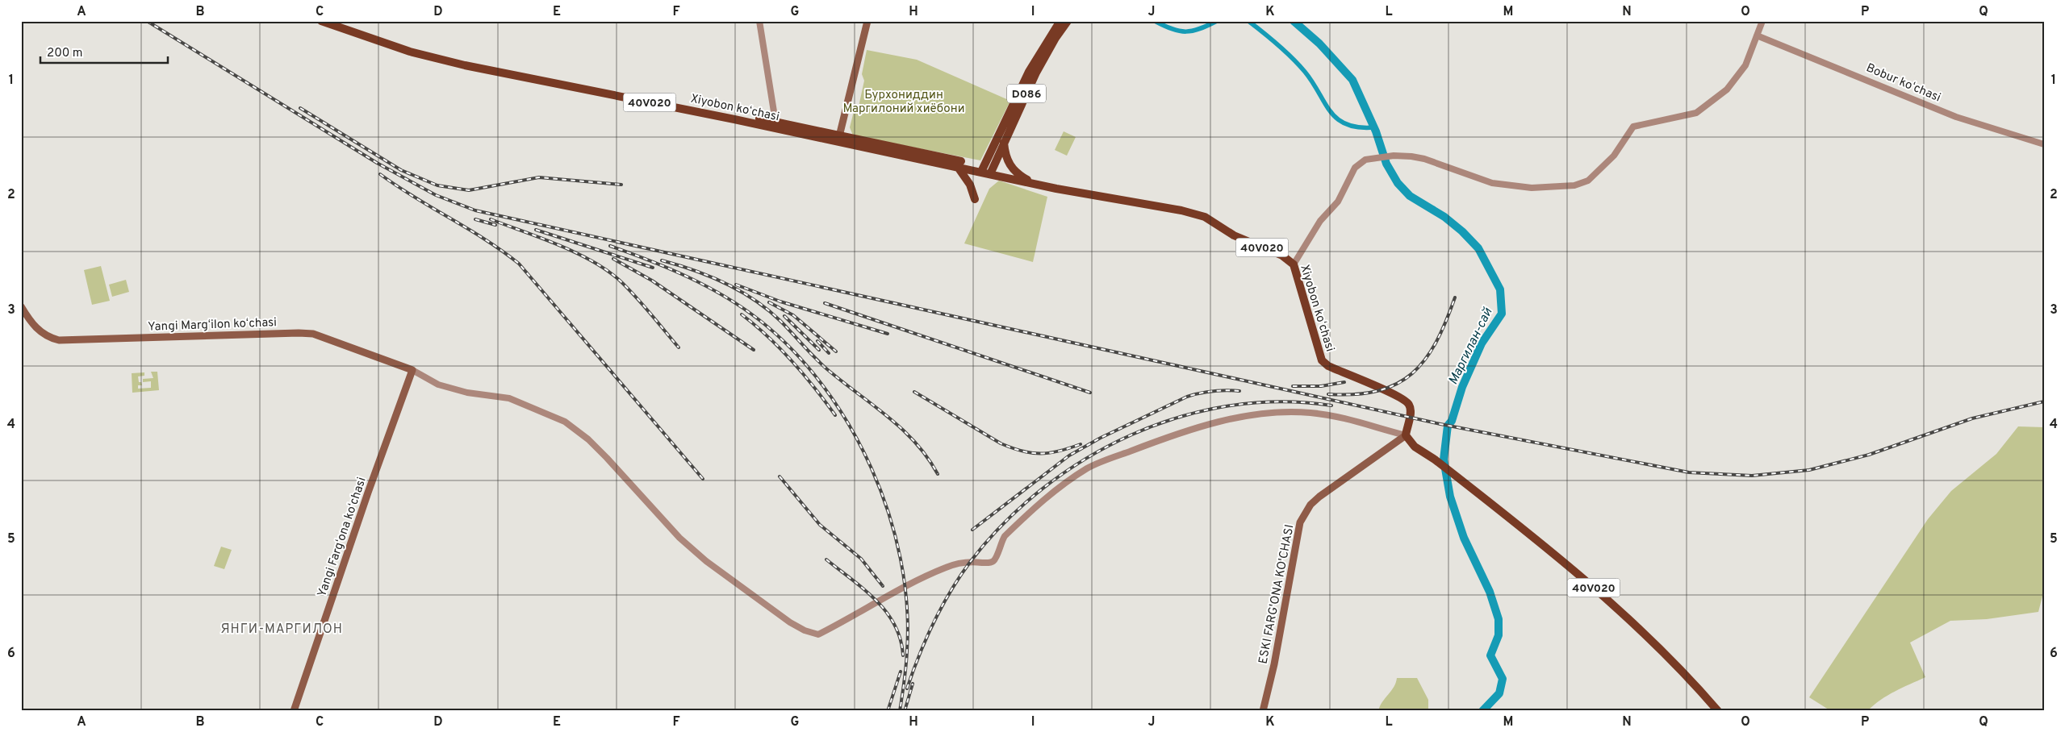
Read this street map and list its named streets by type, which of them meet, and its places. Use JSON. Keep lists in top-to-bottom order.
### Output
{
  "streets": {
    "main road": [
      "D086",
      "40V020",
      "Xiyobon koʻchasi",
      "Yangi Margʻilon koʻchasi",
      "Yangi Fargʻona koʻchasi",
      "ESKI FARG'ONA KO'CHASI"
    ],
    "street": ["Bobur koʻchasi"]
  },
  "crossings": [
    ["D086", "40V020"],
    ["D086", "Xiyobon koʻchasi"],
    ["40V020", "Xiyobon koʻchasi"],
    ["40V020", "ESKI FARG'ONA KO'CHASI"],
    ["Xiyobon koʻchasi", "ESKI FARG'ONA KO'CHASI"],
    ["Yangi Margʻilon koʻchasi", "Yangi Fargʻona koʻchasi"]
  ],
  "districts": ["ЯНГИ-МАРГИЛОН"],
  "water": ["Маргилан-сай"],
  "parks": ["Бурхониддин Маргилоний хиёбони"],
  "scale_bar": "200 m",
  "grid": {
    "columns": [
      "A",
      "B",
      "C",
      "D",
      "E",
      "F",
      "G",
      "H",
      "I",
      "J",
      "K",
      "L",
      "M",
      "N",
      "O",
      "P",
      "Q"
    ],
    "rows": [
      "1",
      "2",
      "3",
      "4",
      "5",
      "6"
    ]
  }
}
